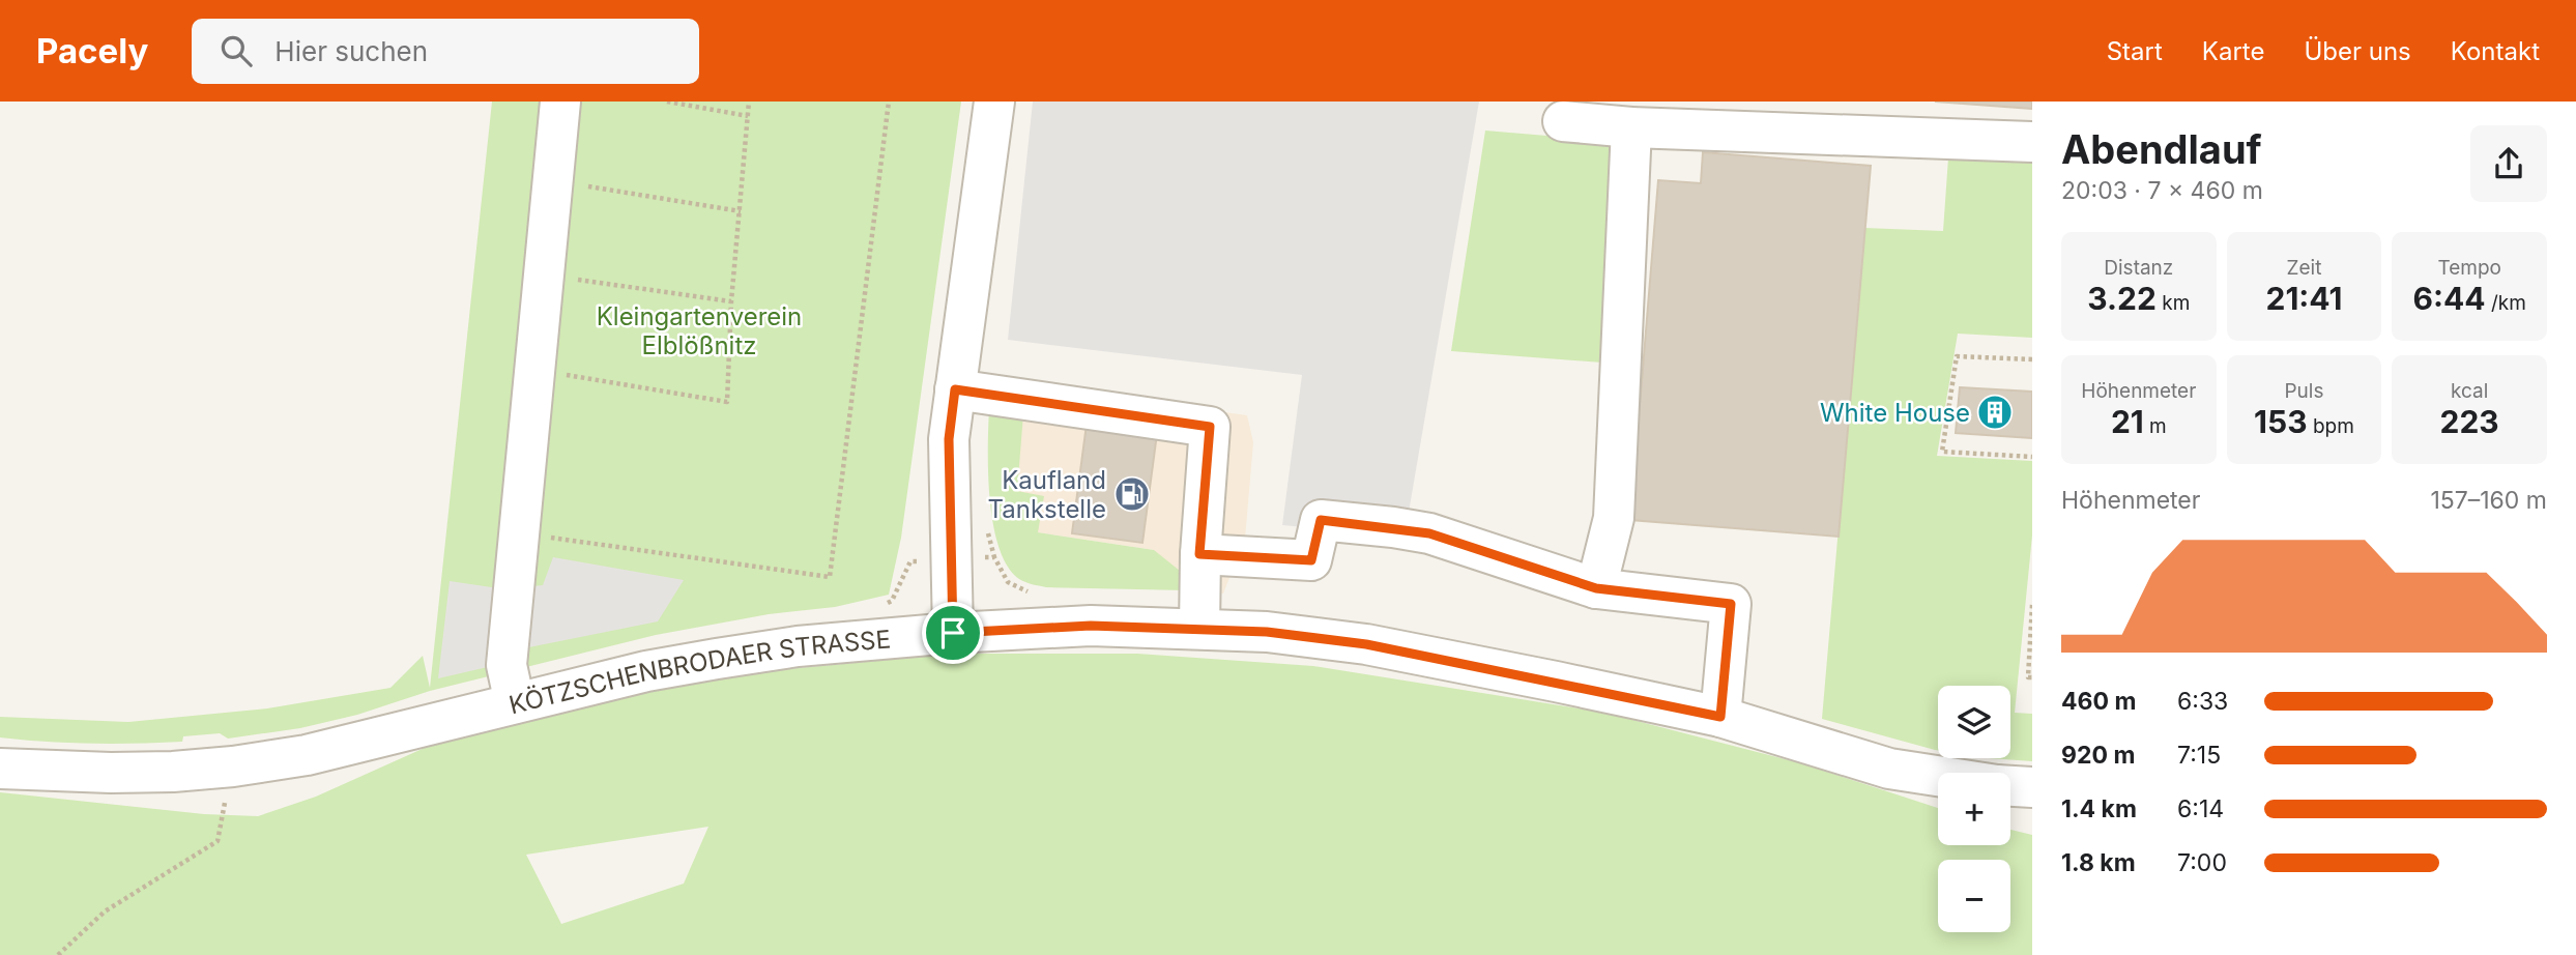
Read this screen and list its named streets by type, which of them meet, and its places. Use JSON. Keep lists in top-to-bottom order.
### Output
{
  "streets": {
    "street": ["KÖTZSCHENBRODAER STRASSE"]
  },
  "parks": ["Kleingartenverein Elblößnitz"],
  "places": {
    "building": ["White House"],
    "fuel station": ["Kaufland Tankstelle"]
  },
  "page": {
    "header": "Pacely",
    "search": "Hier suchen",
    "nav": [
      "Start",
      "Karte",
      "Über uns",
      "Kontakt"
    ],
    "heading": ["Abendlauf", "20:03 · 7 × 460 m"],
    "stats": [
      ["Distanz", "3.22 km"],
      ["Zeit", "21:41"],
      ["Tempo", "6:44 /km"],
      ["Höhenmeter", "21 m"],
      ["Puls", "153 bpm"],
      ["kcal", "223"]
    ],
    "chart": ["Höhenmeter", "157–160 m"],
    "list": [
      {
        "name": "460 m",
        "note": "6:33"
      },
      {
        "name": "920 m",
        "note": "7:15"
      },
      {
        "name": "1.4 km",
        "note": "6:14"
      },
      {
        "name": "1.8 km",
        "note": "7:00"
      }
    ],
    "map_buttons": ["+", "−"]
  }
}
